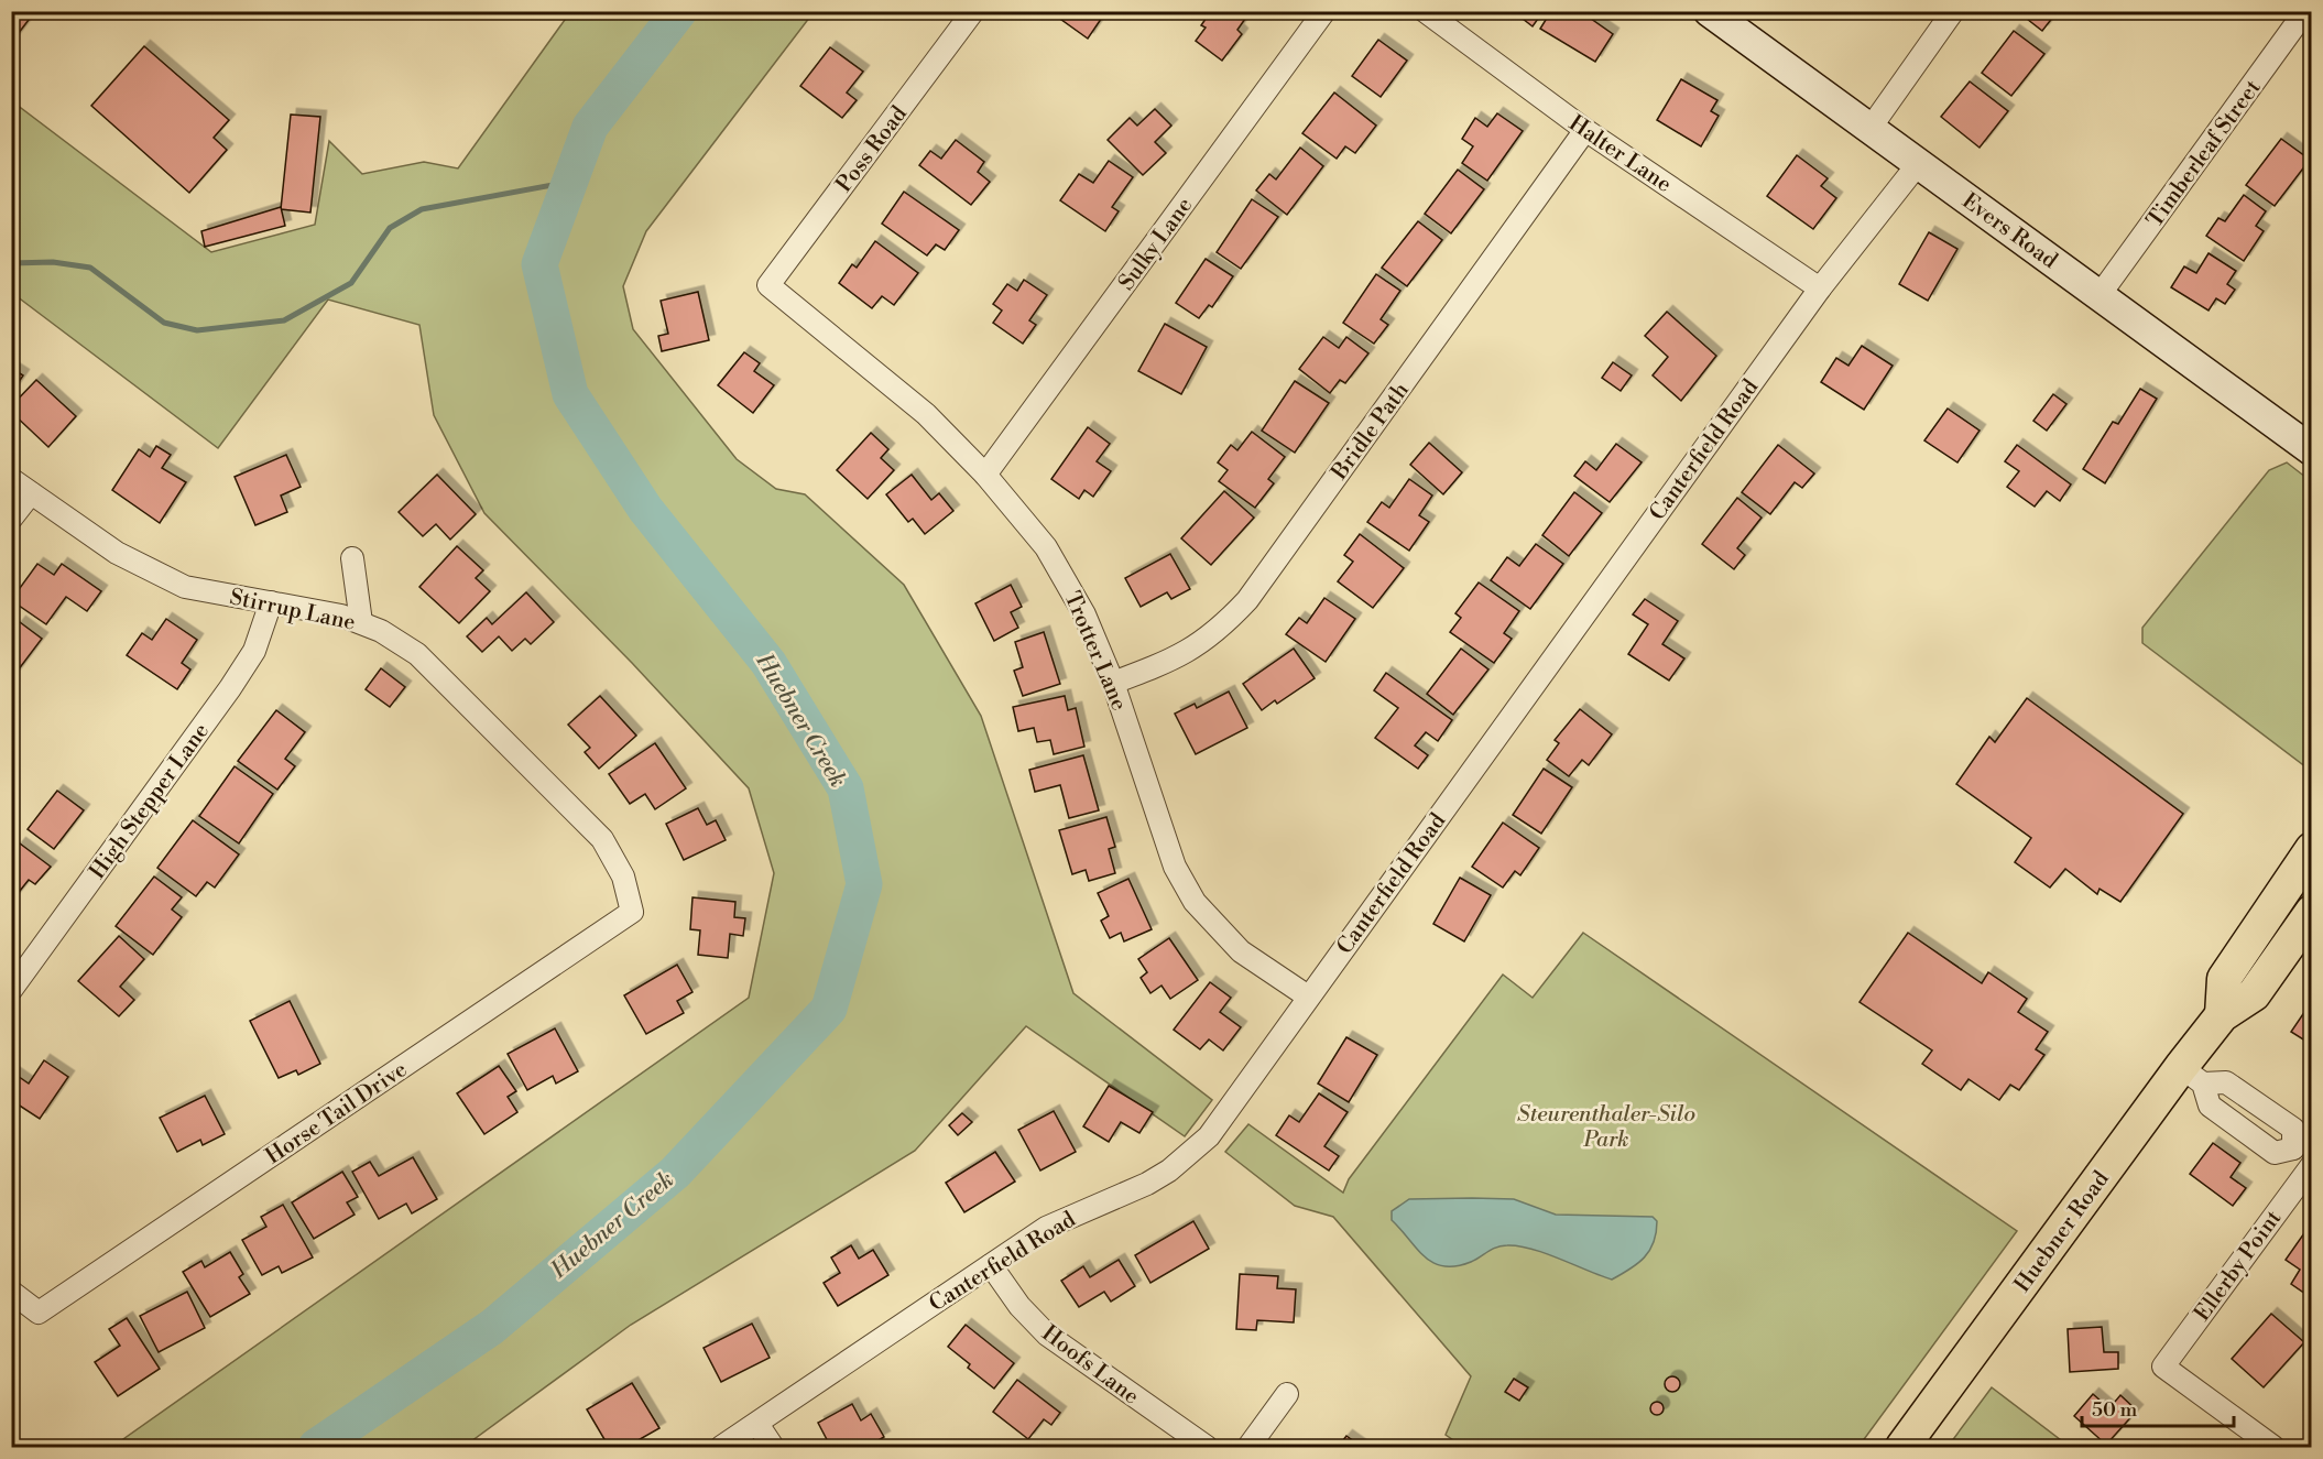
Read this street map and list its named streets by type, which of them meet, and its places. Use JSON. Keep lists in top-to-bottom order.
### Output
{
  "streets": {
    "main road": ["Evers Road", "Huebner Road"],
    "street": [
      "Poss Road",
      "Halter Lane",
      "Timberleaf Street",
      "Sulky Lane",
      "Bridle Path",
      "Canterfield Road",
      "Stirrup Lane",
      "Trotter Lane",
      "High Stepper Lane",
      "Horse Tail Drive",
      "Ellerby Point",
      "Hoofs Lane"
    ]
  },
  "crossings": [
    ["Poss Road", "Trotter Lane"],
    ["Halter Lane", "Bridle Path"],
    ["Halter Lane", "Canterfield Road"],
    ["Timberleaf Street", "Evers Road"],
    ["Evers Road", "Canterfield Road"],
    ["Sulky Lane", "Trotter Lane"],
    ["Bridle Path", "Trotter Lane"],
    ["Canterfield Road", "Trotter Lane"],
    ["Canterfield Road", "Hoofs Lane"],
    ["Stirrup Lane", "High Stepper Lane"],
    ["Stirrup Lane", "Horse Tail Drive"]
  ],
  "water": ["Huebner Creek"],
  "parks": ["Steurenthaler-Silo Park"],
  "scale_bar": "50 m"
}
